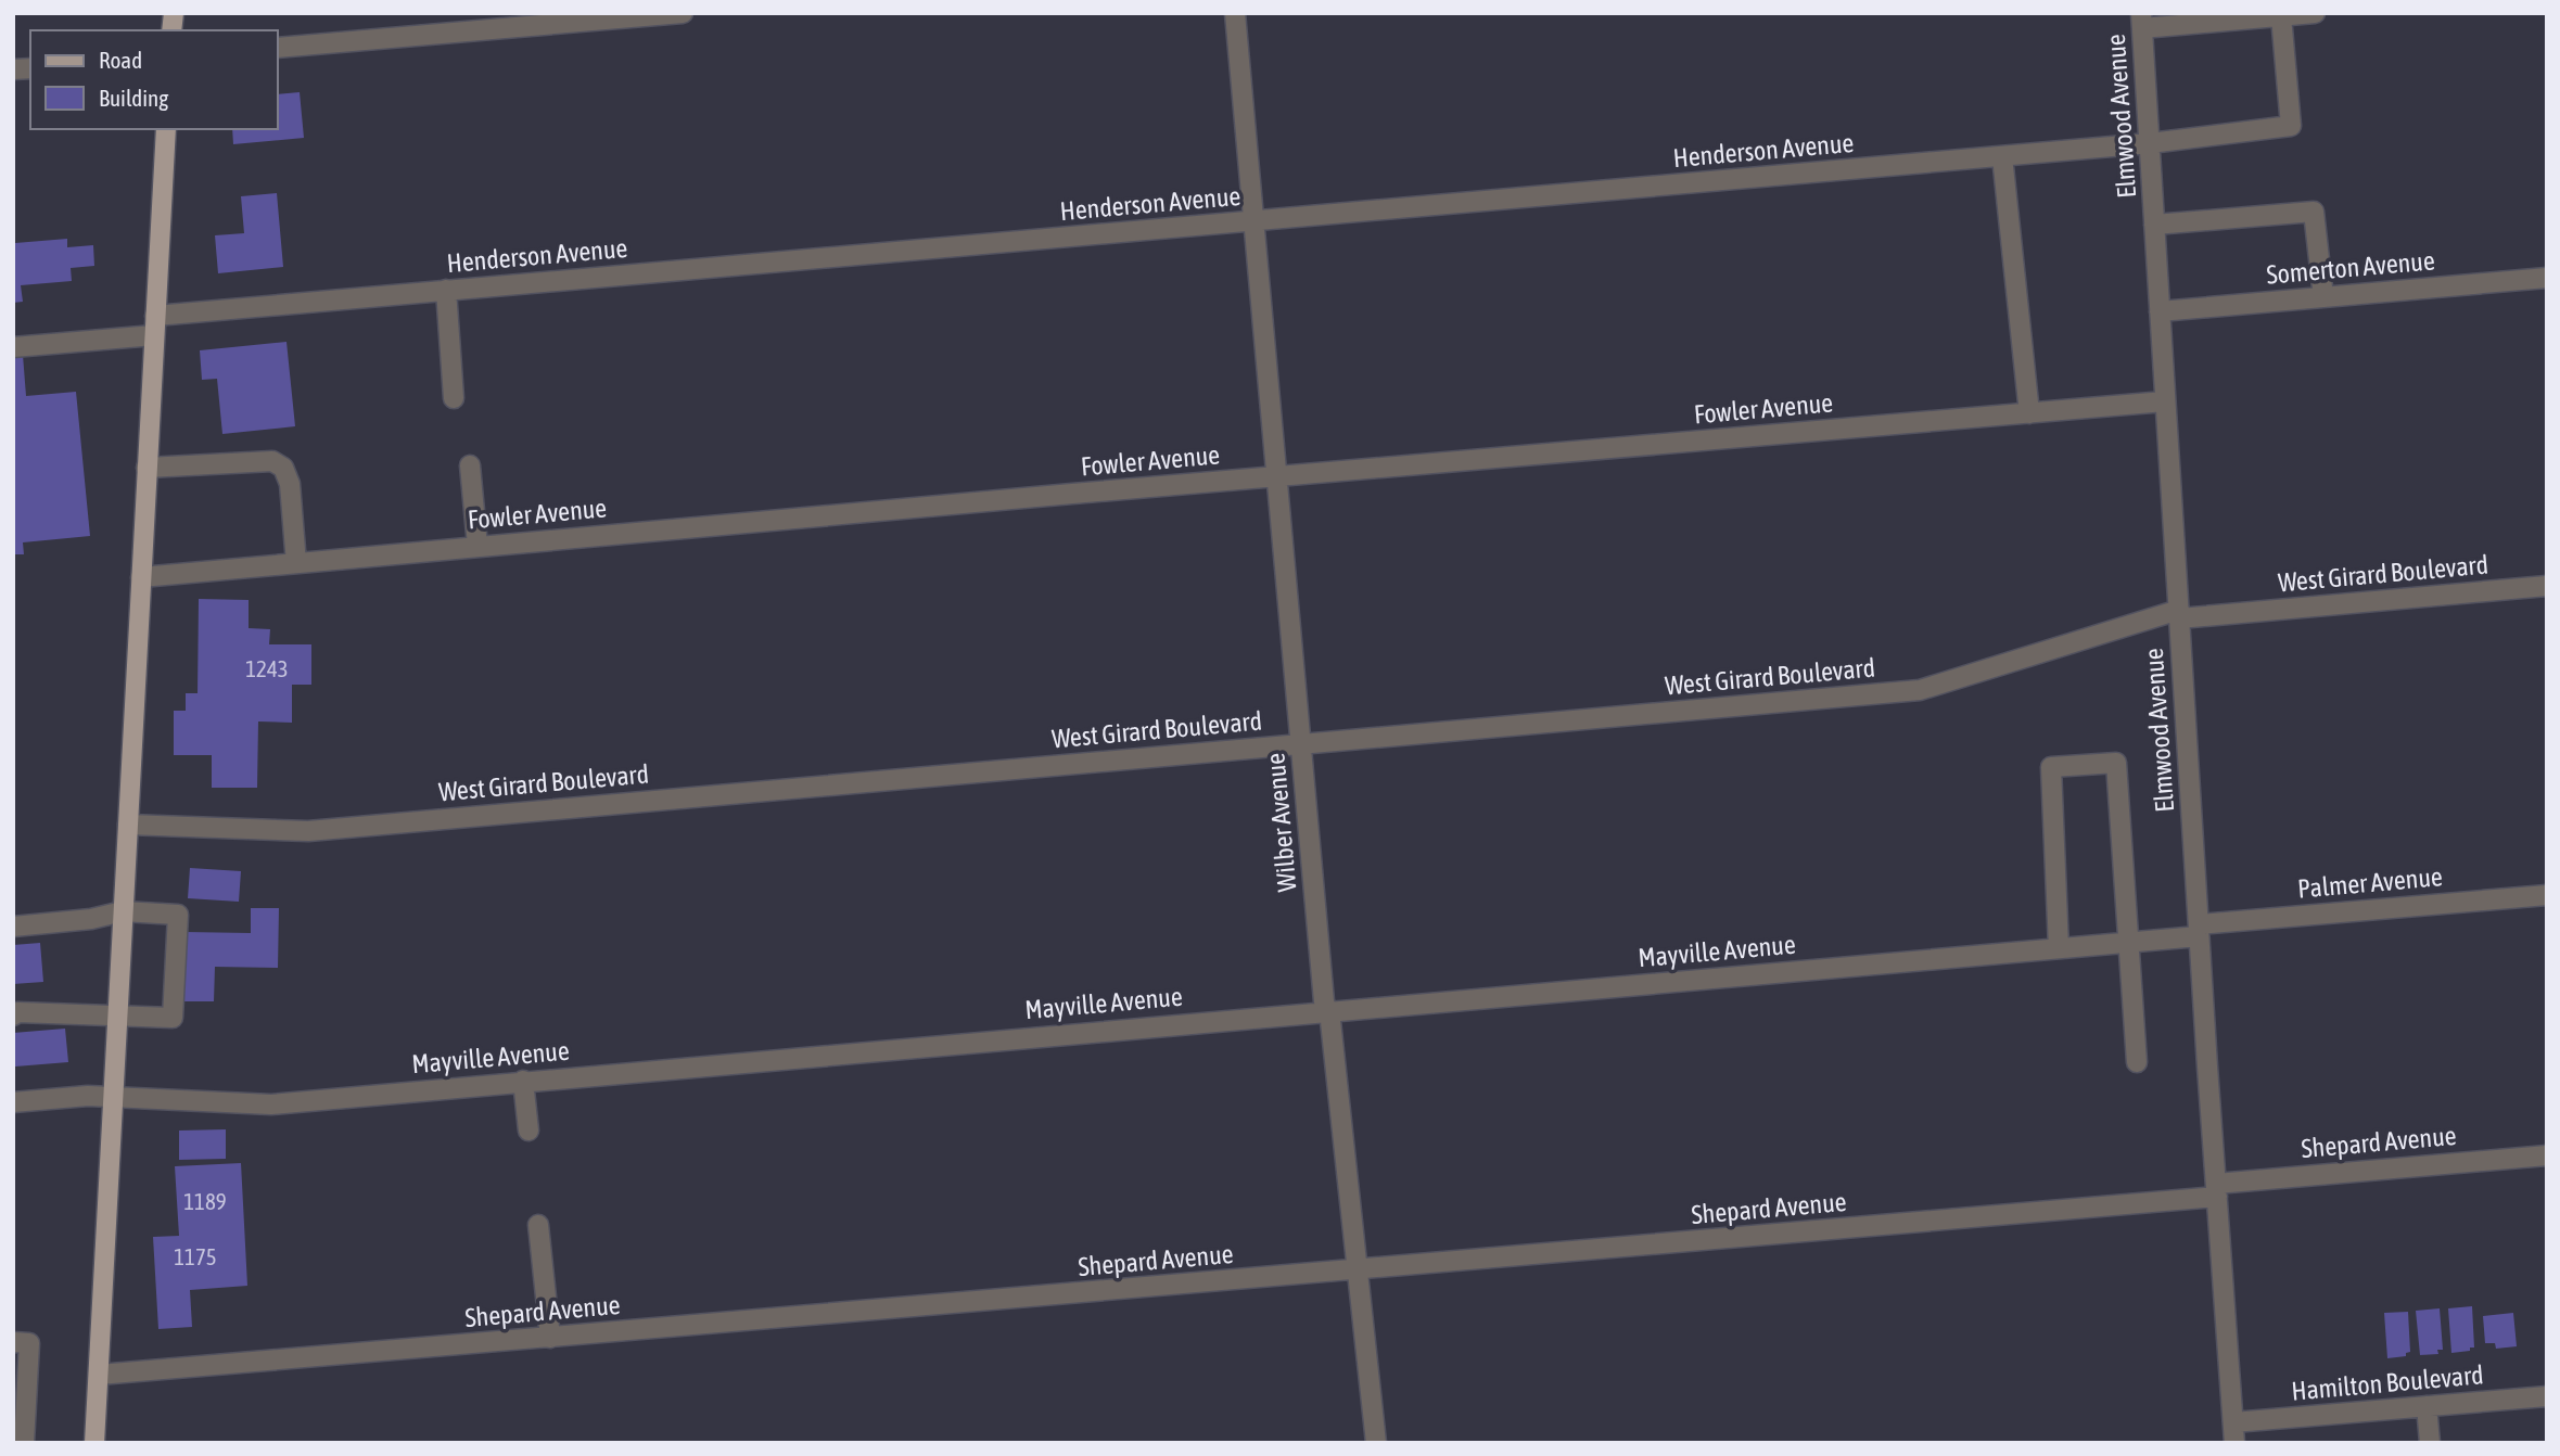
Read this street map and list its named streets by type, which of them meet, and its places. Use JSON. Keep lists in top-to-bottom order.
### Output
{
  "streets": {
    "street": [
      "Elmwood Avenue",
      "Henderson Avenue",
      "Somerton Avenue",
      "Fowler Avenue",
      "West Girard Boulevard",
      "Wilber Avenue",
      "Palmer Avenue",
      "Mayville Avenue",
      "Shepard Avenue",
      "Hamilton Boulevard"
    ]
  },
  "crossings": [
    ["Elmwood Avenue", "Henderson Avenue"],
    ["Elmwood Avenue", "Somerton Avenue"],
    ["Elmwood Avenue", "Fowler Avenue"],
    ["Elmwood Avenue", "West Girard Boulevard"],
    ["Elmwood Avenue", "Palmer Avenue"],
    ["Elmwood Avenue", "Mayville Avenue"],
    ["Elmwood Avenue", "Shepard Avenue"],
    ["Elmwood Avenue", "Hamilton Boulevard"],
    ["Henderson Avenue", "Wilber Avenue"],
    ["Fowler Avenue", "Wilber Avenue"],
    ["West Girard Boulevard", "Wilber Avenue"],
    ["Wilber Avenue", "Mayville Avenue"],
    ["Wilber Avenue", "Shepard Avenue"],
    ["Palmer Avenue", "Mayville Avenue"]
  ],
  "house_numbers": ["1243", "1189", "1175"],
  "legend": ["Road", "Building"]
}
